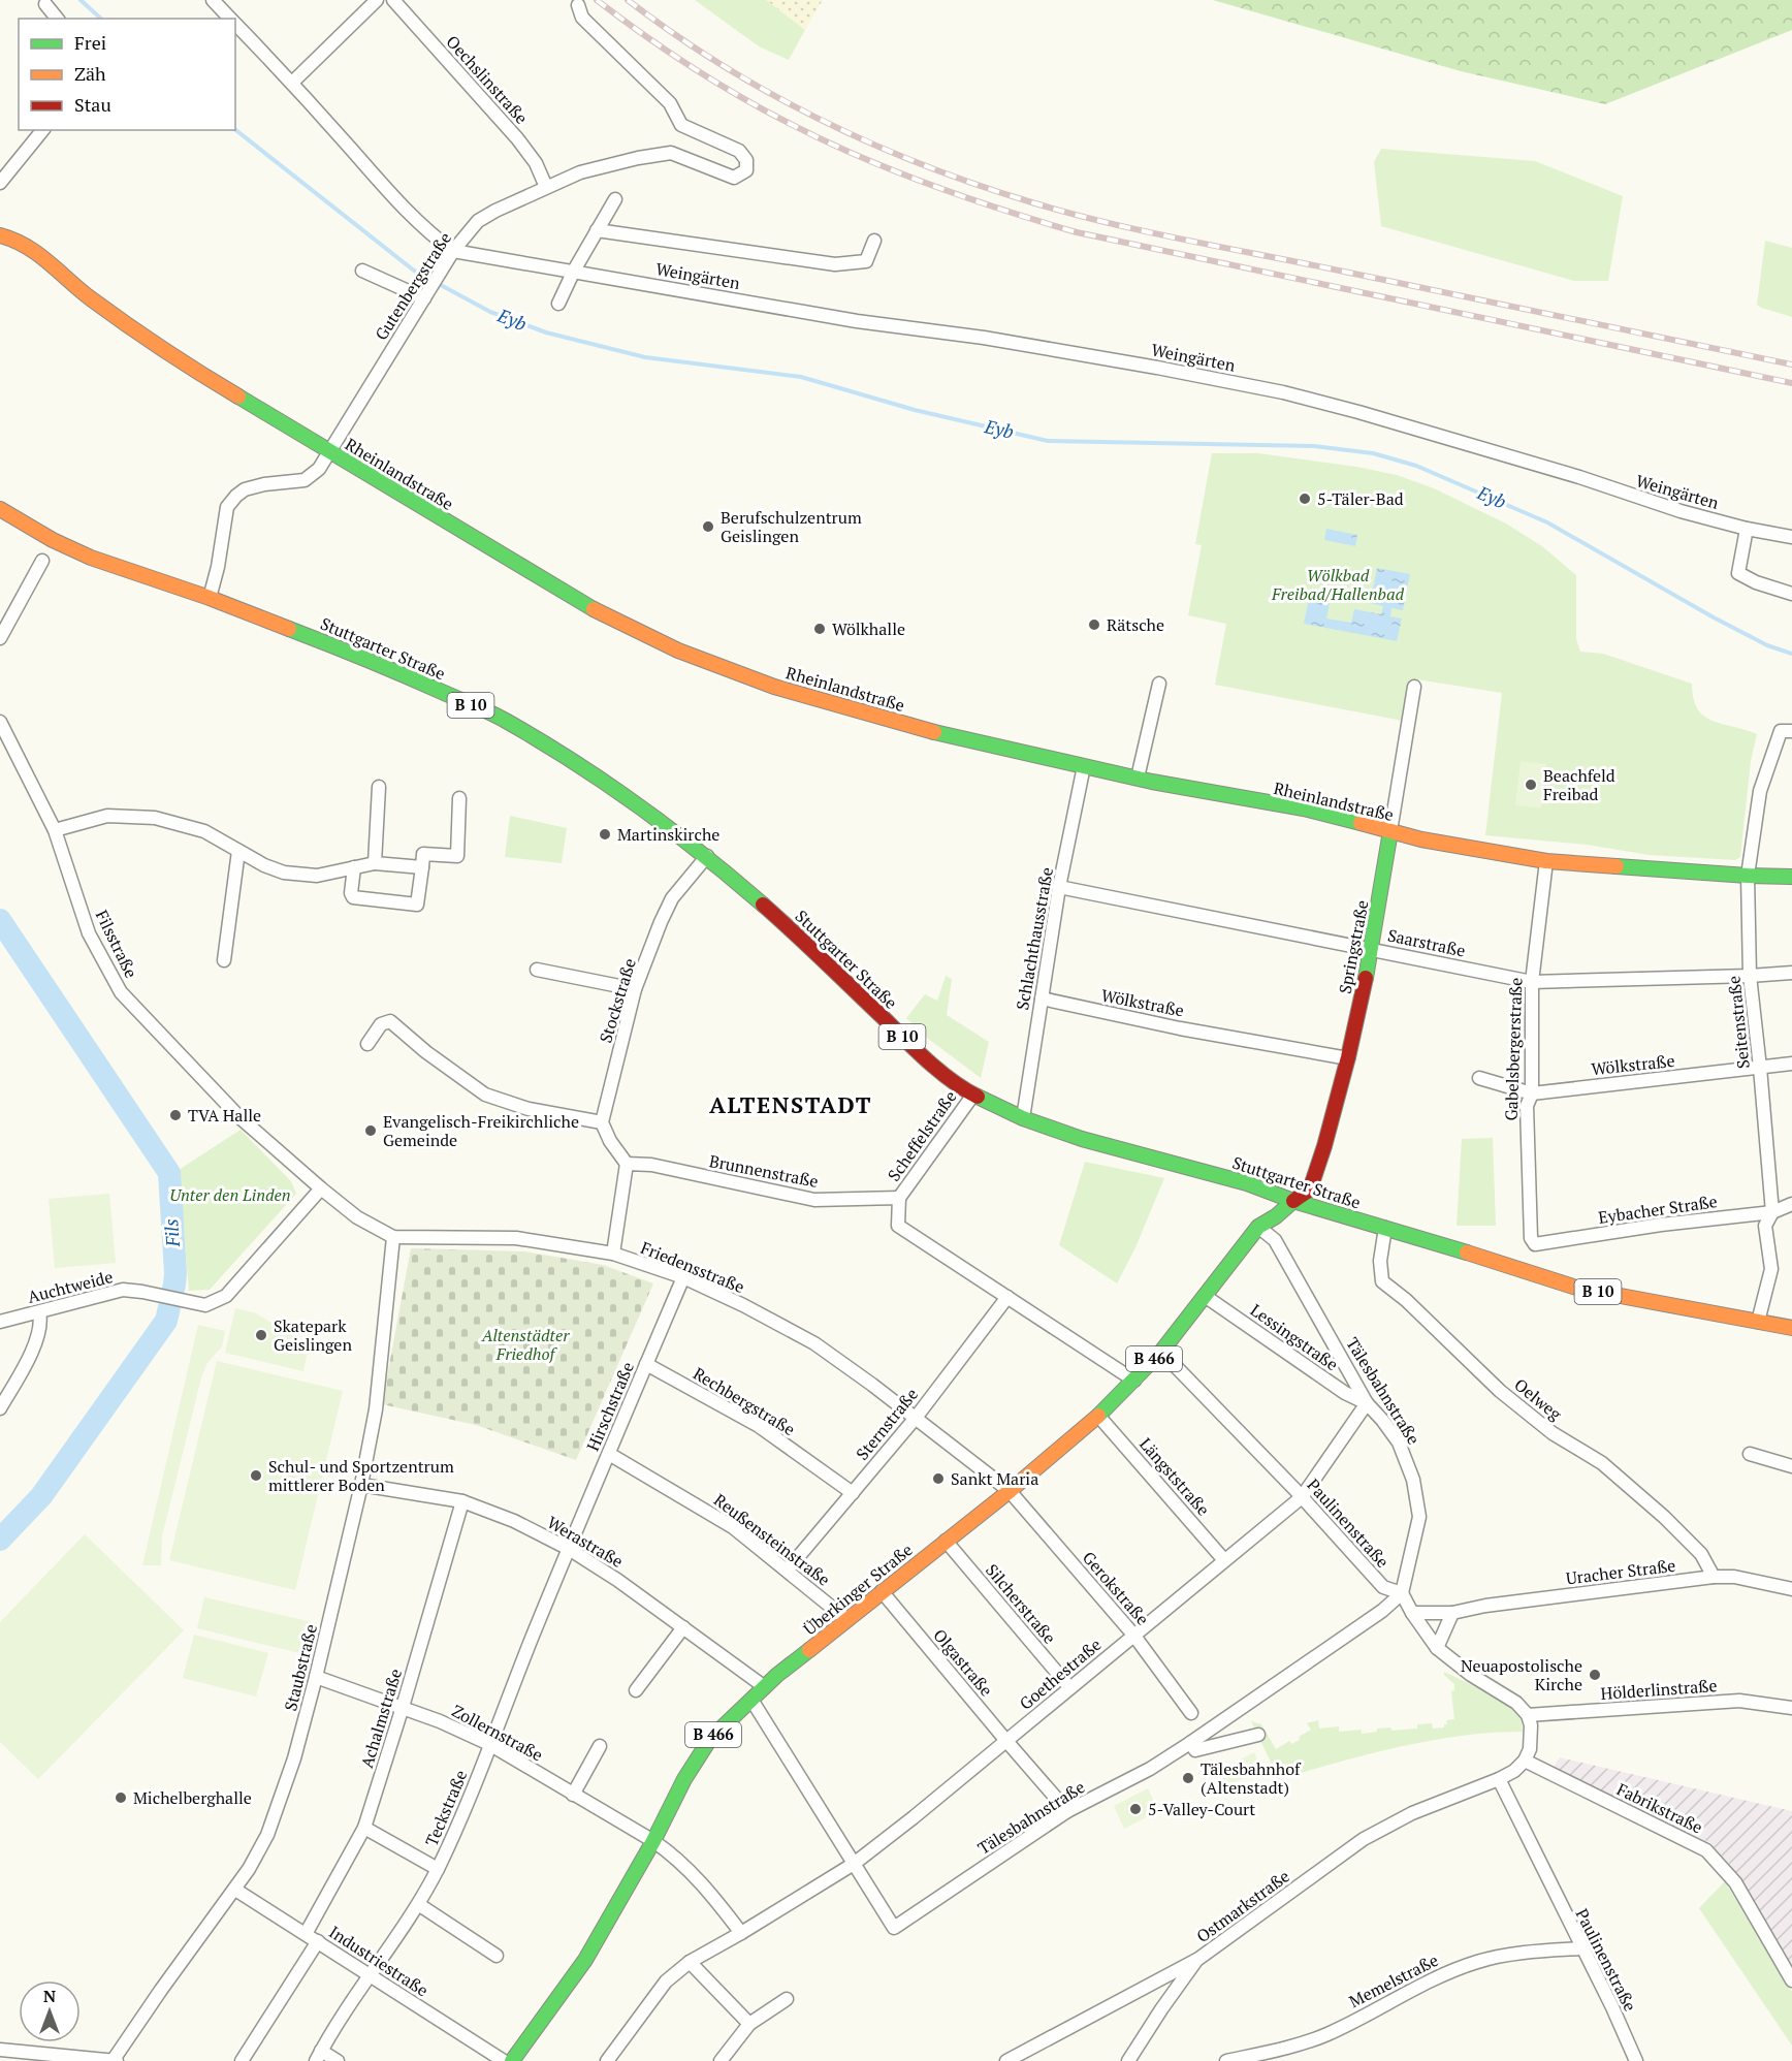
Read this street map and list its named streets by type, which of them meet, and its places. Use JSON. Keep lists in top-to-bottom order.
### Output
{
  "streets": {
    "main road": [
      "Rheinlandstraße",
      "Stuttgarter Straße",
      "B 10",
      "Springstraße",
      "B 466",
      "Überkinger Straße"
    ],
    "street": [
      "Oechslinstraße",
      "Weingärten",
      "Gutenbergstraße",
      "Schlachthausstraße",
      "Saarstraße",
      "Filsstraße",
      "Stockstraße",
      "Wölkstraße",
      "Seitenstraße",
      "Gabelsbergerstraße",
      "Scheffelstraße",
      "Brunnenstraße",
      "Eybacher Straße",
      "Friedensstraße",
      "Auchtweide",
      "Lessingstraße",
      "Tälesbahnstraße",
      "Oelweg",
      "Rechbergstraße",
      "Hirschstraße",
      "Sternstraße",
      "Längststraße",
      "Paulinenstraße",
      "Reußensteinstraße",
      "Werastraße",
      "Uracher Straße",
      "Gerokstraße",
      "Silcherstraße",
      "Olgastraße",
      "Staubstraße",
      "Goethestraße",
      "Hölderlinstraße",
      "Achalmstraße",
      "Zollernstraße",
      "Teckstraße",
      "Fabrikstraße",
      "Ostmarkstraße",
      "Industriestraße",
      "Memelstraße"
    ]
  },
  "crossings": [
    ["Oechslinstraße", "Gutenbergstraße"],
    ["Weingärten", "Gutenbergstraße"],
    ["Gutenbergstraße", "Rheinlandstraße"],
    ["Gutenbergstraße", "Stuttgarter Straße"],
    ["Rheinlandstraße", "Schlachthausstraße"],
    ["Rheinlandstraße", "Springstraße"],
    ["Rheinlandstraße", "Seitenstraße"],
    ["Rheinlandstraße", "Gabelsbergerstraße"],
    ["Stuttgarter Straße", "Schlachthausstraße"],
    ["Stuttgarter Straße", "Springstraße"],
    ["Stuttgarter Straße", "Stockstraße"],
    ["Stuttgarter Straße", "Seitenstraße"],
    ["Stuttgarter Straße", "Scheffelstraße"],
    ["Stuttgarter Straße", "Oelweg"],
    ["Stuttgarter Straße", "Überkinger Straße"],
    ["Schlachthausstraße", "Saarstraße"],
    ["Schlachthausstraße", "Wölkstraße"],
    ["Saarstraße", "Springstraße"],
    ["Saarstraße", "Seitenstraße"],
    ["Saarstraße", "Gabelsbergerstraße"],
    ["Filsstraße", "Friedensstraße"],
    ["Filsstraße", "Auchtweide"],
    ["Springstraße", "Wölkstraße"],
    ["Springstraße", "Überkinger Straße"],
    ["Wölkstraße", "Seitenstraße"],
    ["Wölkstraße", "Gabelsbergerstraße"],
    ["Seitenstraße", "Eybacher Straße"],
    ["Gabelsbergerstraße", "Eybacher Straße"],
    ["Scheffelstraße", "Brunnenstraße"],
    ["Friedensstraße", "Auchtweide"],
    ["Friedensstraße", "Hirschstraße"],
    ["Friedensstraße", "Sternstraße"],
    ["Friedensstraße", "Gerokstraße"],
    ["Friedensstraße", "Überkinger Straße"],
    ["Friedensstraße", "Staubstraße"],
    ["Lessingstraße", "Tälesbahnstraße"],
    ["Lessingstraße", "Überkinger Straße"],
    ["Lessingstraße", "Goethestraße"],
    ["Tälesbahnstraße", "Paulinenstraße"],
    ["Tälesbahnstraße", "Überkinger Straße"],
    ["Tälesbahnstraße", "Olgastraße"],
    ["Tälesbahnstraße", "Goethestraße"],
    ["Oelweg", "Uracher Straße"],
    ["Rechbergstraße", "Hirschstraße"],
    ["Rechbergstraße", "Sternstraße"],
    ["Hirschstraße", "Reußensteinstraße"],
    ["Hirschstraße", "Werastraße"],
    ["Hirschstraße", "Teckstraße"],
    ["Sternstraße", "Reußensteinstraße"],
    ["Längststraße", "Überkinger Straße"],
    ["Längststraße", "Goethestraße"],
    ["Paulinenstraße", "Überkinger Straße"],
    ["Paulinenstraße", "Goethestraße"],
    ["Paulinenstraße", "Ostmarkstraße"],
    ["Paulinenstraße", "Memelstraße"],
    ["Reußensteinstraße", "Überkinger Straße"],
    ["Werastraße", "Überkinger Straße"],
    ["Werastraße", "Staubstraße"],
    ["Werastraße", "Achalmstraße"],
    ["Werastraße", "Teckstraße"],
    ["Gerokstraße", "Überkinger Straße"],
    ["Gerokstraße", "Goethestraße"],
    ["Überkinger Straße", "Silcherstraße"],
    ["Überkinger Straße", "Olgastraße"],
    ["Überkinger Straße", "Zollernstraße"],
    ["Silcherstraße", "Goethestraße"],
    ["Olgastraße", "Goethestraße"],
    ["Staubstraße", "Zollernstraße"],
    ["Staubstraße", "Industriestraße"],
    ["Goethestraße", "Zollernstraße"],
    ["Achalmstraße", "Zollernstraße"],
    ["Achalmstraße", "Industriestraße"],
    ["Zollernstraße", "Teckstraße"],
    ["Teckstraße", "Industriestraße"]
  ],
  "districts": ["ALTENSTADT"],
  "water": ["Eyb", "Fils"],
  "parks": ["Wölkbad Freibad/Hallenbad", "Unter den Linden", "Altenstädter Friedhof"],
  "places": [
    "5-Täler-Bad",
    "Berufschulzentrum Geislingen",
    "Rätsche",
    "Wölkhalle",
    "Beachfeld Freibad",
    "Martinskirche",
    "TVA Halle",
    "Evangelisch-Freikirchliche Gemeinde",
    "Skatepark Geislingen",
    "Schul- und Sportzentrum mittlerer Boden",
    "Sankt Maria",
    "Neuapostolische Kirche",
    "Tälesbahnhof (Altenstadt)",
    "Michelberghalle",
    "5-Valley-Court"
  ],
  "legend": ["Frei", "Zäh", "Stau"],
  "north": "top"
}
